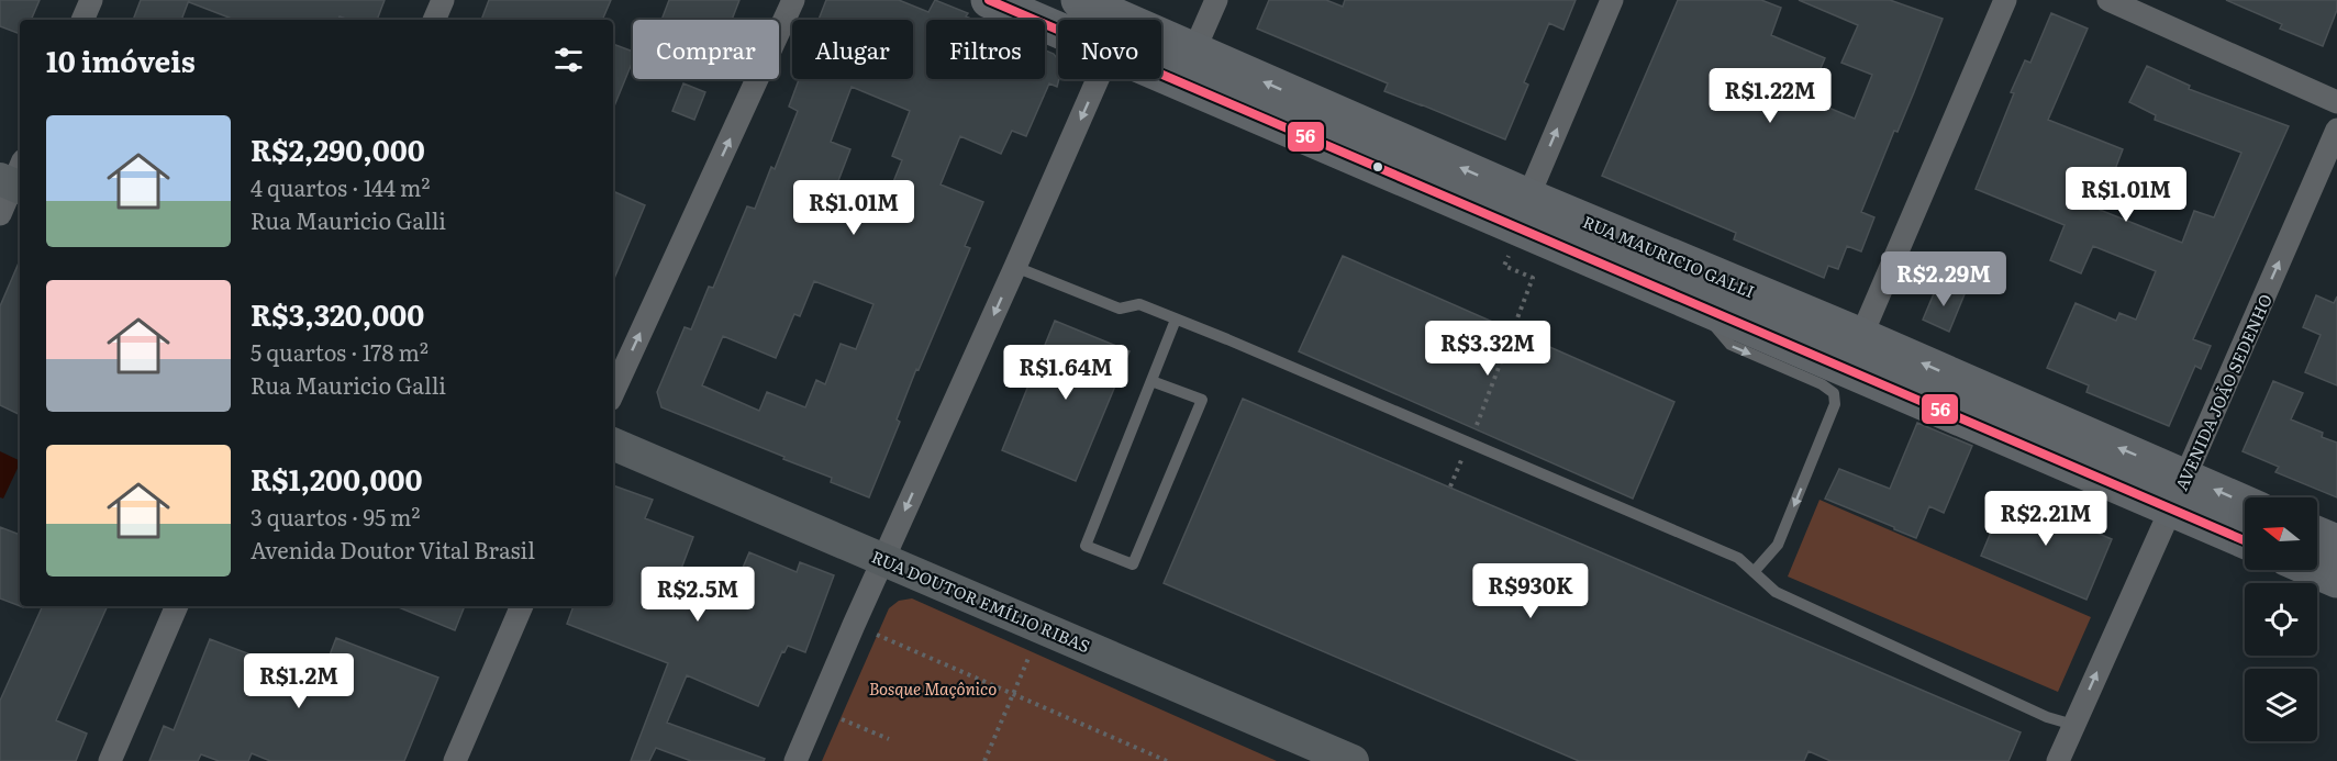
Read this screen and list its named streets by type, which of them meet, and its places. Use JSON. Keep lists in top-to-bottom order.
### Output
{
  "streets": {
    "main road": ["RUA MAURICIO GALLI"],
    "street": ["AVENIDA JOÃO SEDENHO", "RUA DOUTOR EMÍLIO RIBAS"]
  },
  "crossings": [
    ["RUA MAURICIO GALLI", "AVENIDA JOÃO SEDENHO"]
  ],
  "one_way": ["AVENIDA JOÃO SEDENHO"],
  "parks": ["Bosque Maçônico"],
  "lines": ["transit line 56"],
  "north": "left",
  "page": {
    "chip": [
      "Comprar",
      "Alugar",
      "Filtros",
      "Novo"
    ],
    "heading": "10 imóveis",
    "price": [
      "R$1.22M",
      "R$1.01M",
      "R$1.01M",
      "R$2.29M",
      "R$3.32M",
      "R$1.64M",
      "R$2.21M",
      "R$930K",
      "R$2.5M",
      "R$1.2M"
    ],
    "list": [
      {
        "name": "R$2,290,000",
        "note": "4 quartos · 144 m² · Rua Mauricio Galli"
      },
      {
        "name": "R$3,320,000",
        "note": "5 quartos · 178 m² · Rua Mauricio Galli"
      },
      {
        "name": "R$1,200,000",
        "note": "3 quartos · 95 m² · Avenida Doutor Vital Brasil"
      }
    ]
  }
}
